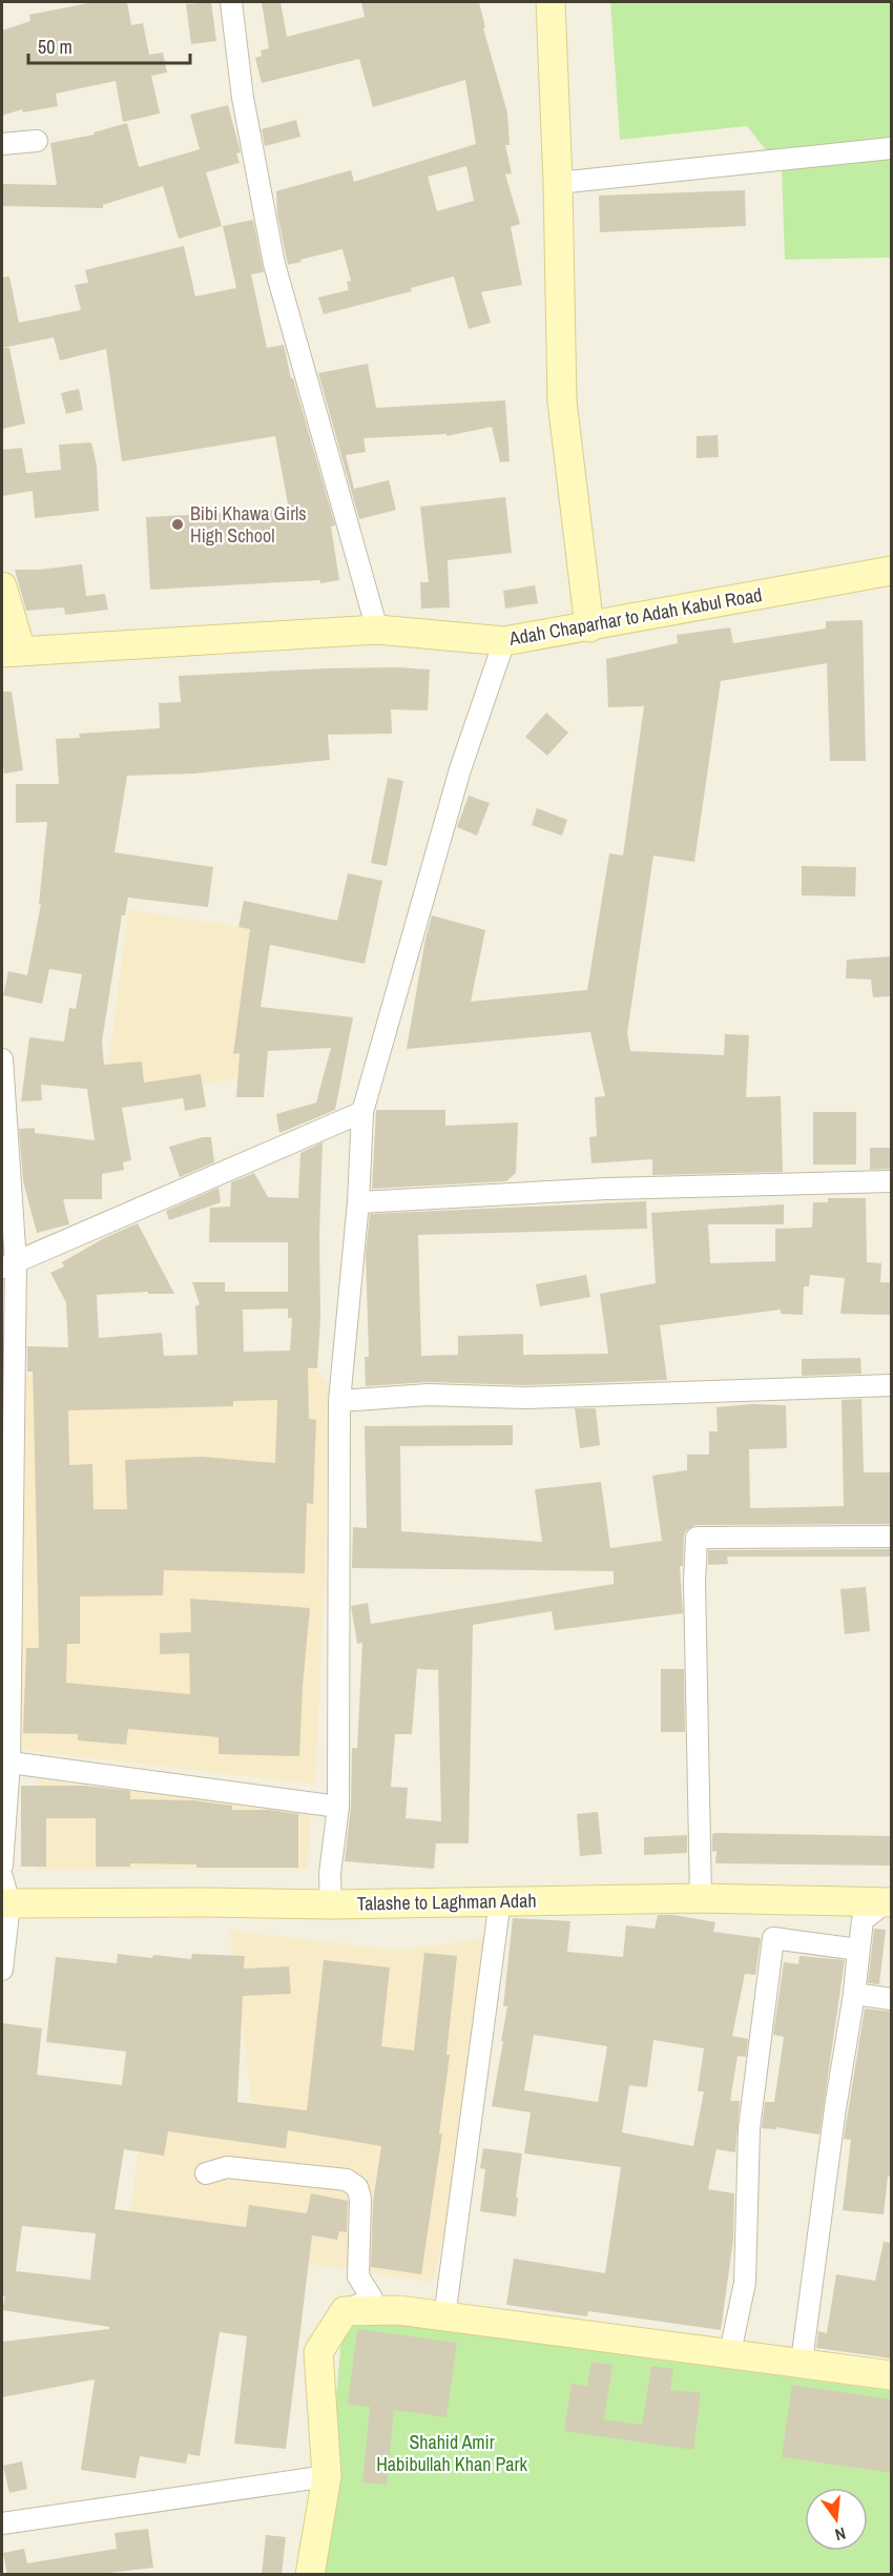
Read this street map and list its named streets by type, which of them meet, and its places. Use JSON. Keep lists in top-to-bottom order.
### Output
{
  "streets": {
    "main road": ["Adah Chaparhar to Adah Kabul Road", "Talashe to Laghman Adah"]
  },
  "parks": ["Shahid Amir Habibullah Khan Park"],
  "places": ["Bibi Khawa Girls High School"],
  "scale_bar": "50 m",
  "north": "bottom"
}
